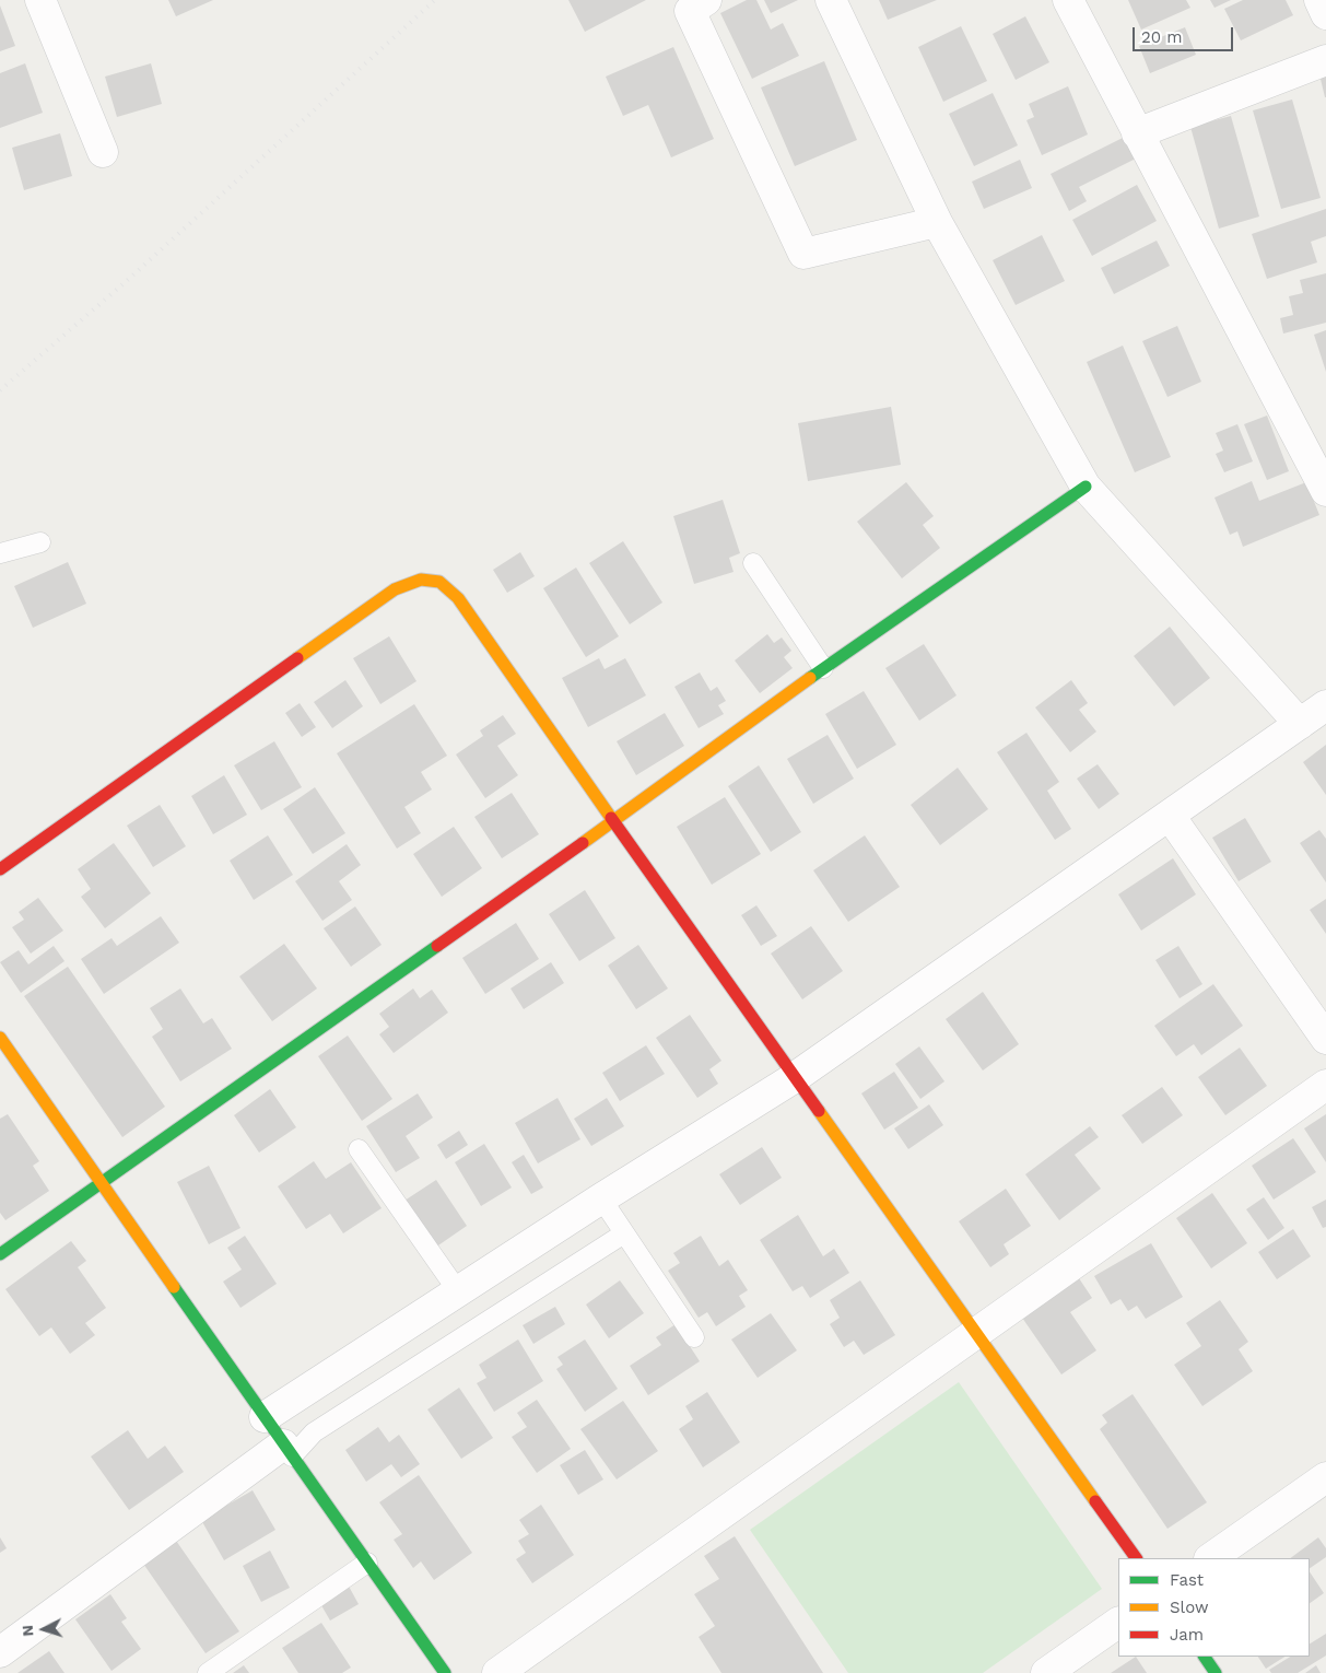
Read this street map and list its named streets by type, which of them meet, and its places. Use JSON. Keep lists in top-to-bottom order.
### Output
{
  "legend": ["Fast", "Slow", "Jam"],
  "scale_bar": "20 m",
  "north": "left"
}
